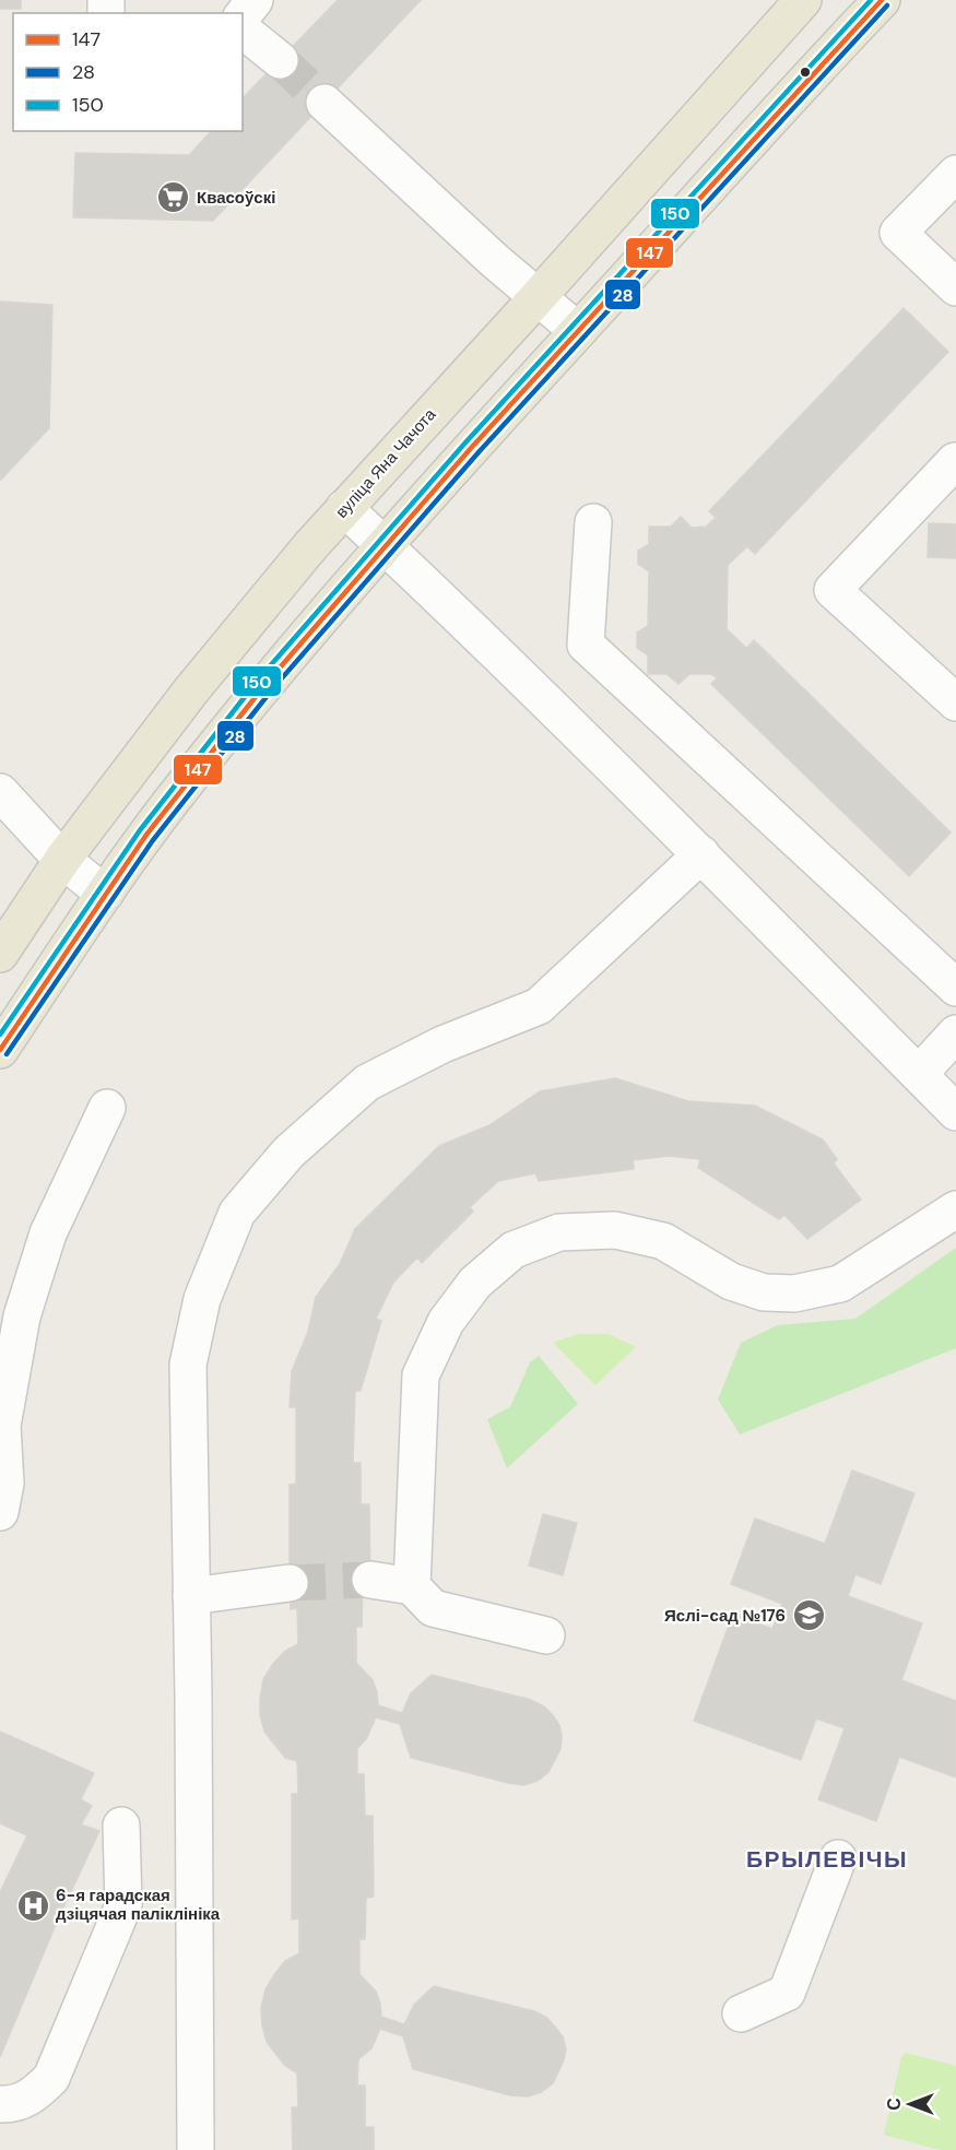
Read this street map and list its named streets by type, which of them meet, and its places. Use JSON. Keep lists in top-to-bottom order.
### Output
{
  "streets": {
    "main road": ["вуліца Яна Чачота"]
  },
  "districts": ["БРЫЛЕВІЧЫ"],
  "places": {
    "supermarket": ["Квасоўскі"],
    "school or university": ["Яслі-сад №176"],
    "hospital": ["6-я гарадская дзіцячая паліклініка"]
  },
  "lines": ["transit line 147", "transit line 150", "transit line 28"],
  "legend": ["147", "28", "150"],
  "north": "left"
}
